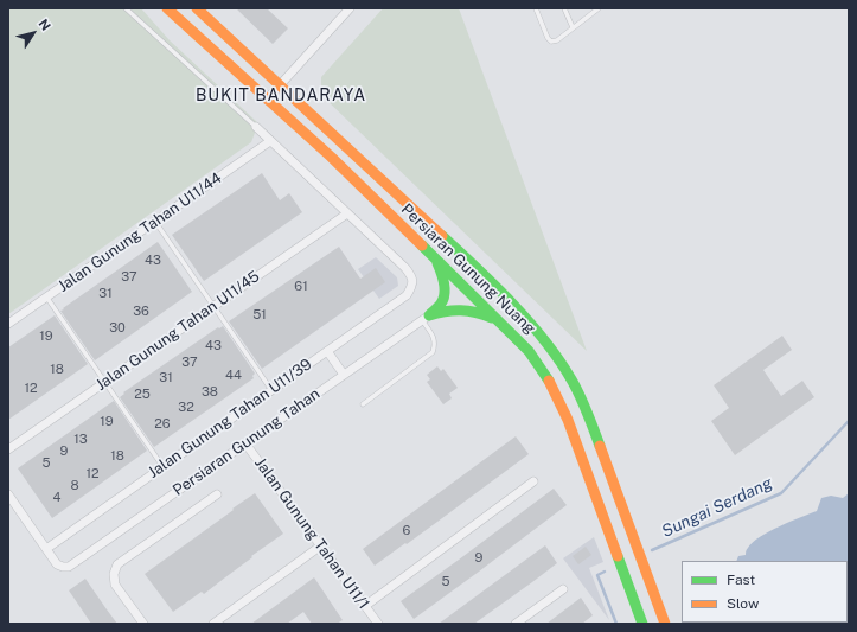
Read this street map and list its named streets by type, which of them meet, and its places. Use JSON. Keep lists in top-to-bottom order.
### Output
{
  "streets": {
    "street": [
      "Jalan Gunung Tahan U11/44",
      "Persiaran Gunung Nuang",
      "Jalan Gunung Tahan U11/45",
      "Jalan Gunung Tahan U11/39",
      "Persiaran Gunung Tahan",
      "Jalan Gunung Tahan U11/1"
    ]
  },
  "crossings": [
    ["Jalan Gunung Tahan U11/45", "Jalan Gunung Tahan U11/39"],
    ["Jalan Gunung Tahan U11/39", "Persiaran Gunung Tahan"],
    ["Persiaran Gunung Tahan", "Jalan Gunung Tahan U11/1"]
  ],
  "districts": ["BUKIT BANDARAYA"],
  "water": ["Sungai Serdang"],
  "house_numbers": [
    "43",
    "37",
    "61",
    "31",
    "36",
    "51",
    "30",
    "19",
    "43",
    "37",
    "18",
    "44",
    "31",
    "12",
    "38",
    "25",
    "32",
    "19",
    "26",
    "13",
    "9",
    "18",
    "5",
    "12",
    "8",
    "4",
    "6",
    "9",
    "5"
  ],
  "legend": ["Fast", "Slow"],
  "north": "top right"
}
